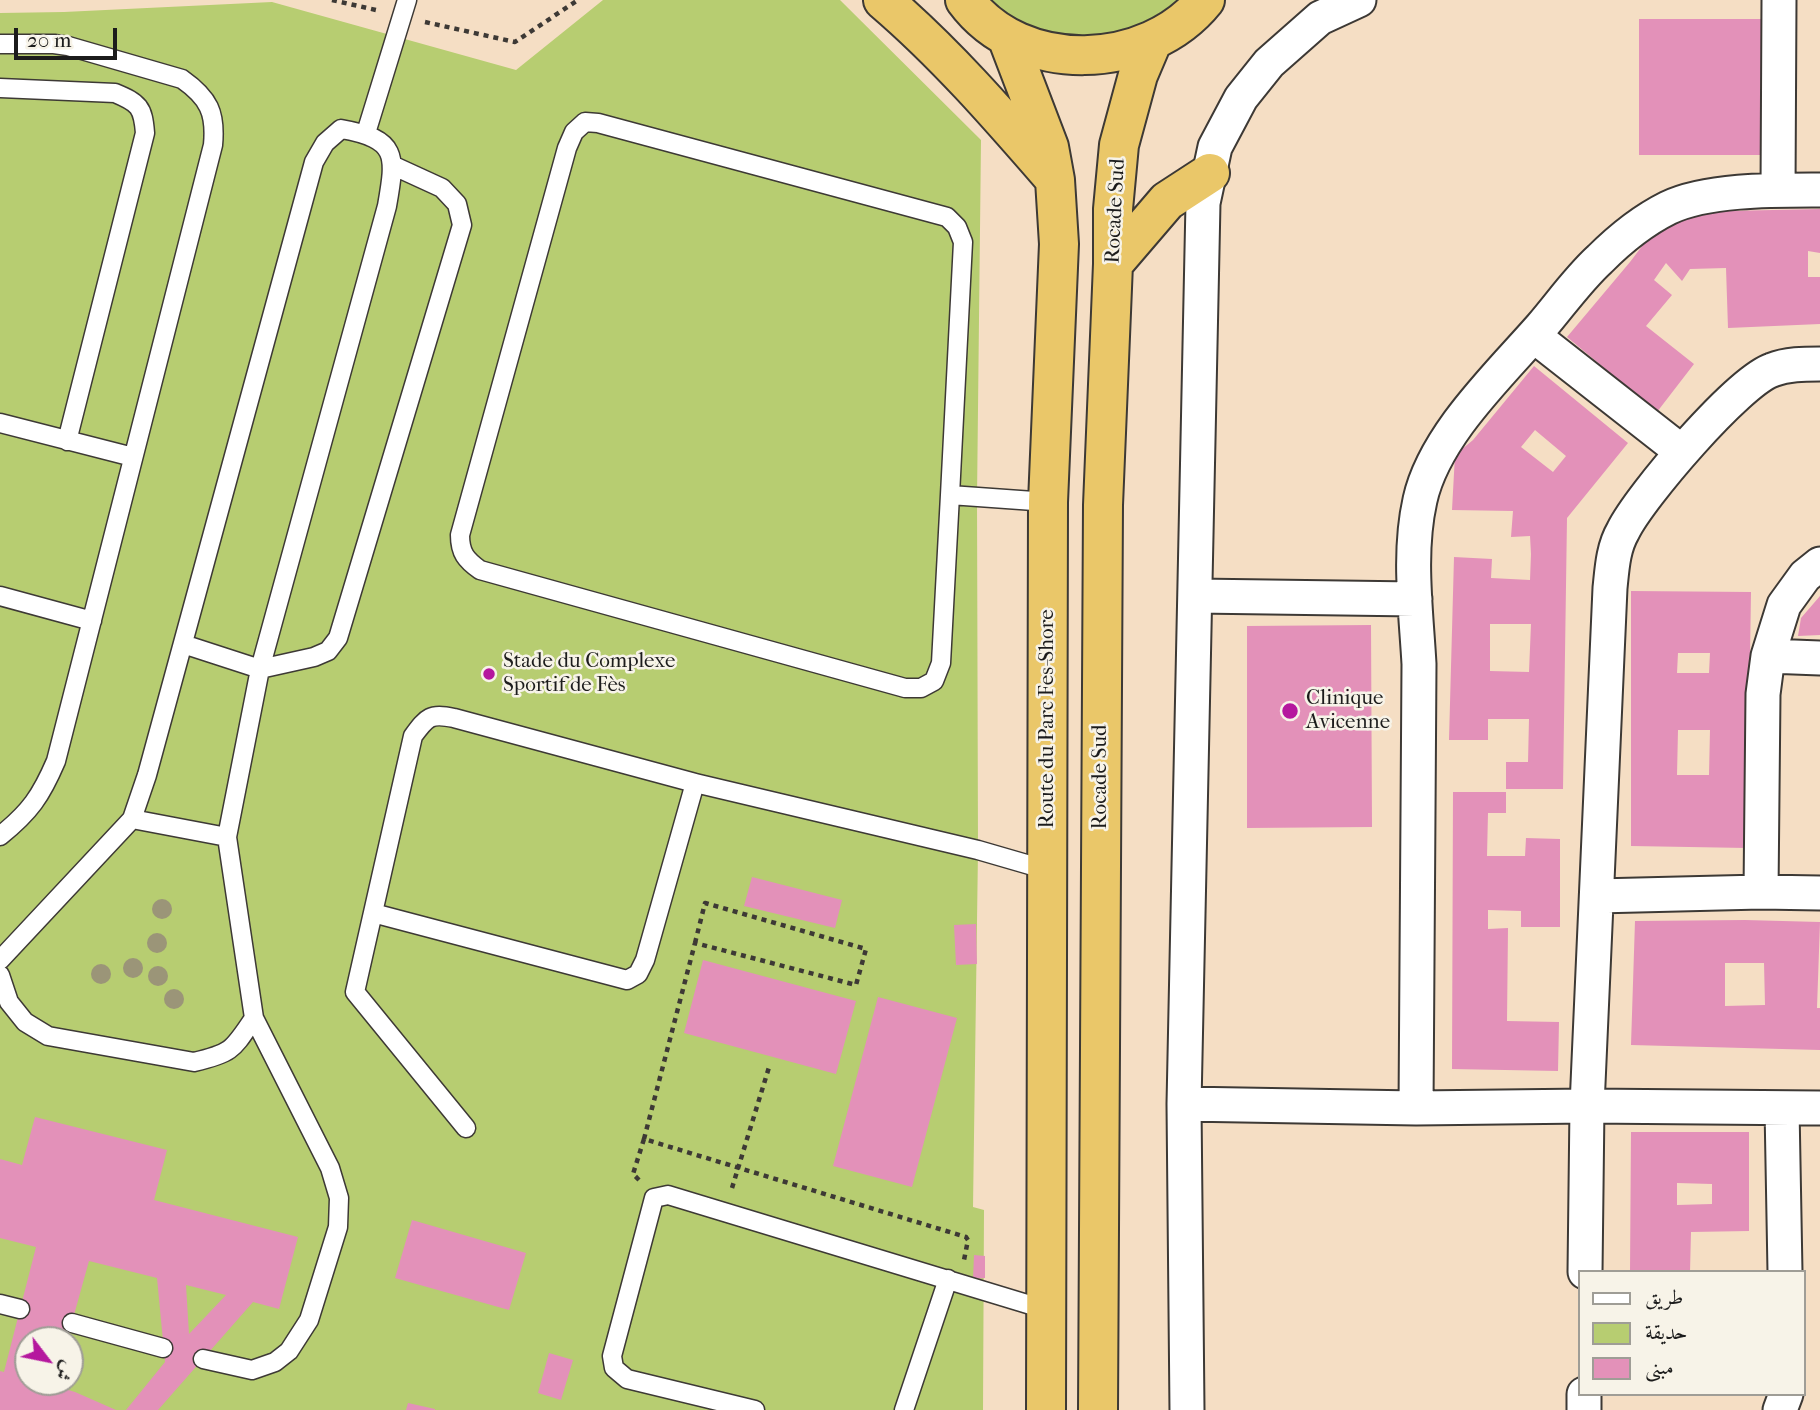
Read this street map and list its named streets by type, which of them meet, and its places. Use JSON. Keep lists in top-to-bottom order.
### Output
{
  "streets": {
    "highway": ["Rocade Sud", "Route du Parc Fes-Shore"]
  },
  "places": ["Stade du Complexe Sportif de Fès", "Clinique Avicenne"],
  "legend": ["طريق", "حديقة", "مبنى"],
  "scale_bar": "20 m",
  "north": "bottom right"
}
